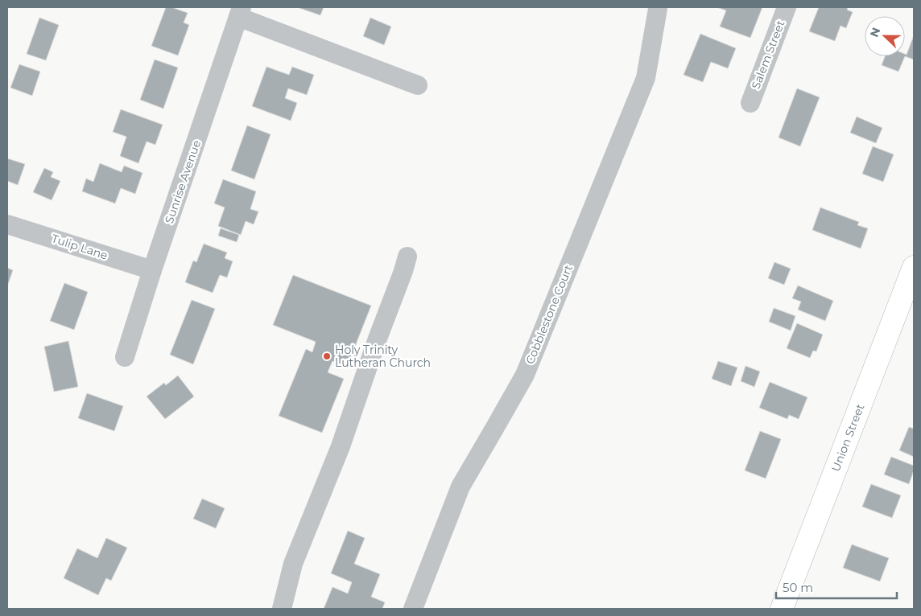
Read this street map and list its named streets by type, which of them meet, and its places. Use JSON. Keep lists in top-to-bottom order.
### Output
{
  "streets": {
    "main road": ["Union Street"],
    "street": [
      "Salem Street",
      "Sunrise Avenue",
      "Tulip Lane",
      "Cobblestone Court"
    ]
  },
  "crossings": [
    ["Sunrise Avenue", "Tulip Lane"]
  ],
  "places": ["Holy Trinity Lutheran Church"],
  "scale_bar": "50 m",
  "north": "left"
}
